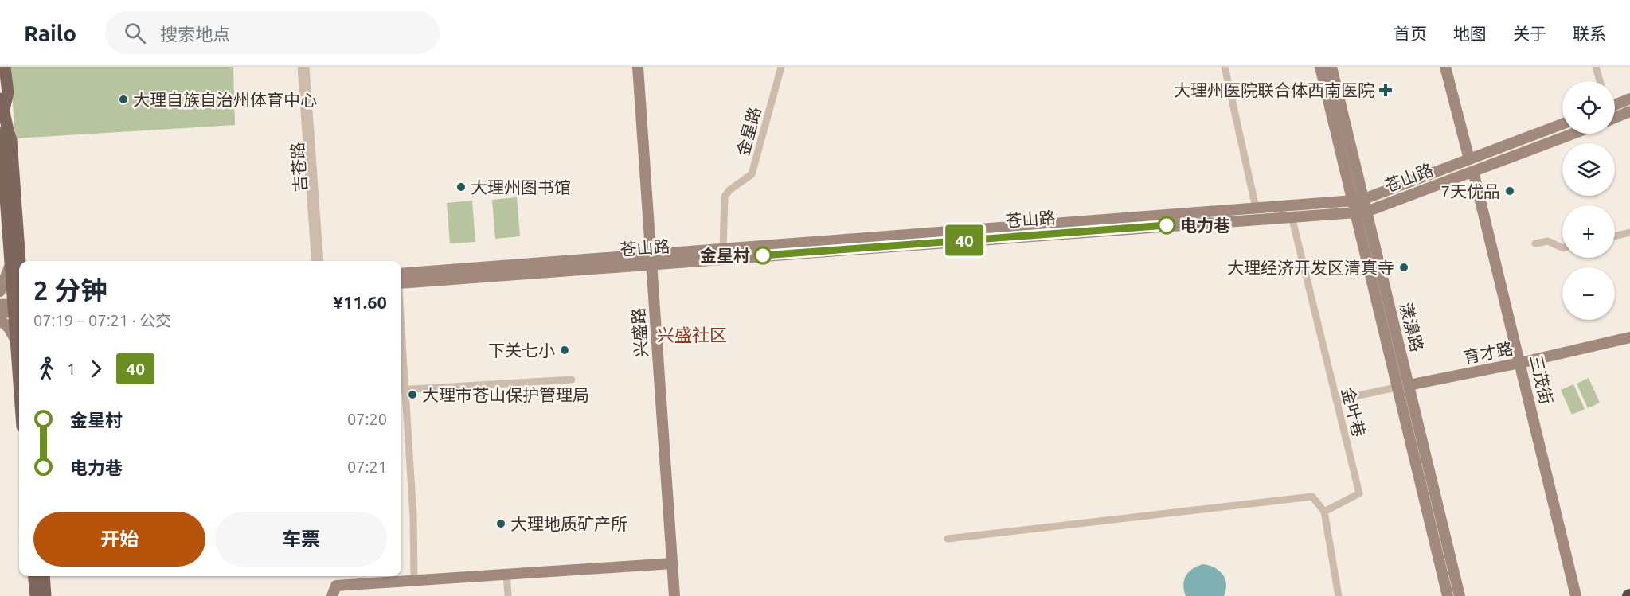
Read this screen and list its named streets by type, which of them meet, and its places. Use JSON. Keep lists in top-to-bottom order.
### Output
{
  "streets": {
    "main road": [
      "苍山路",
      "漾濞路",
      "兴盛路",
      "育才路",
      "三茂街"
    ],
    "street": ["金星路", "吉苍路", "金叶巷"]
  },
  "crossings": [
    ["金星路", "苍山路"],
    ["苍山路", "漾濞路"],
    ["苍山路", "兴盛路"],
    ["苍山路", "三茂街"],
    ["苍山路", "金叶巷"],
    ["漾濞路", "育才路"],
    ["育才路", "三茂街"]
  ],
  "districts": ["兴盛社区"],
  "places": {
    "health": ["大理州医院联合体西南医院"],
    "other": [
      "大理自族自治州体育中心",
      "大理州图书馆",
      "7天优品",
      "电力巷",
      "金星村",
      "大理经济开发区清真寺",
      "下关七小",
      "大理市苍山保护管理局",
      "大理地质矿产所"
    ]
  },
  "lines": ["bus line 40"],
  "page": {
    "header": "Railo",
    "search": "搜索地点",
    "nav": [
      "首页",
      "地图",
      "关于",
      "联系"
    ],
    "on_map": "40",
    "map_buttons": ["+", "−"],
    "heading": ["2 分钟", "07:19 – 07:21 · 公交", "¥11.60"],
    "legs": ["1", "40"],
    "list": [
      {
        "name": "金星村",
        "value": "07:20"
      },
      {
        "name": "电力巷",
        "value": "07:21"
      }
    ],
    "buttons": ["开始", "车票"]
  }
}
